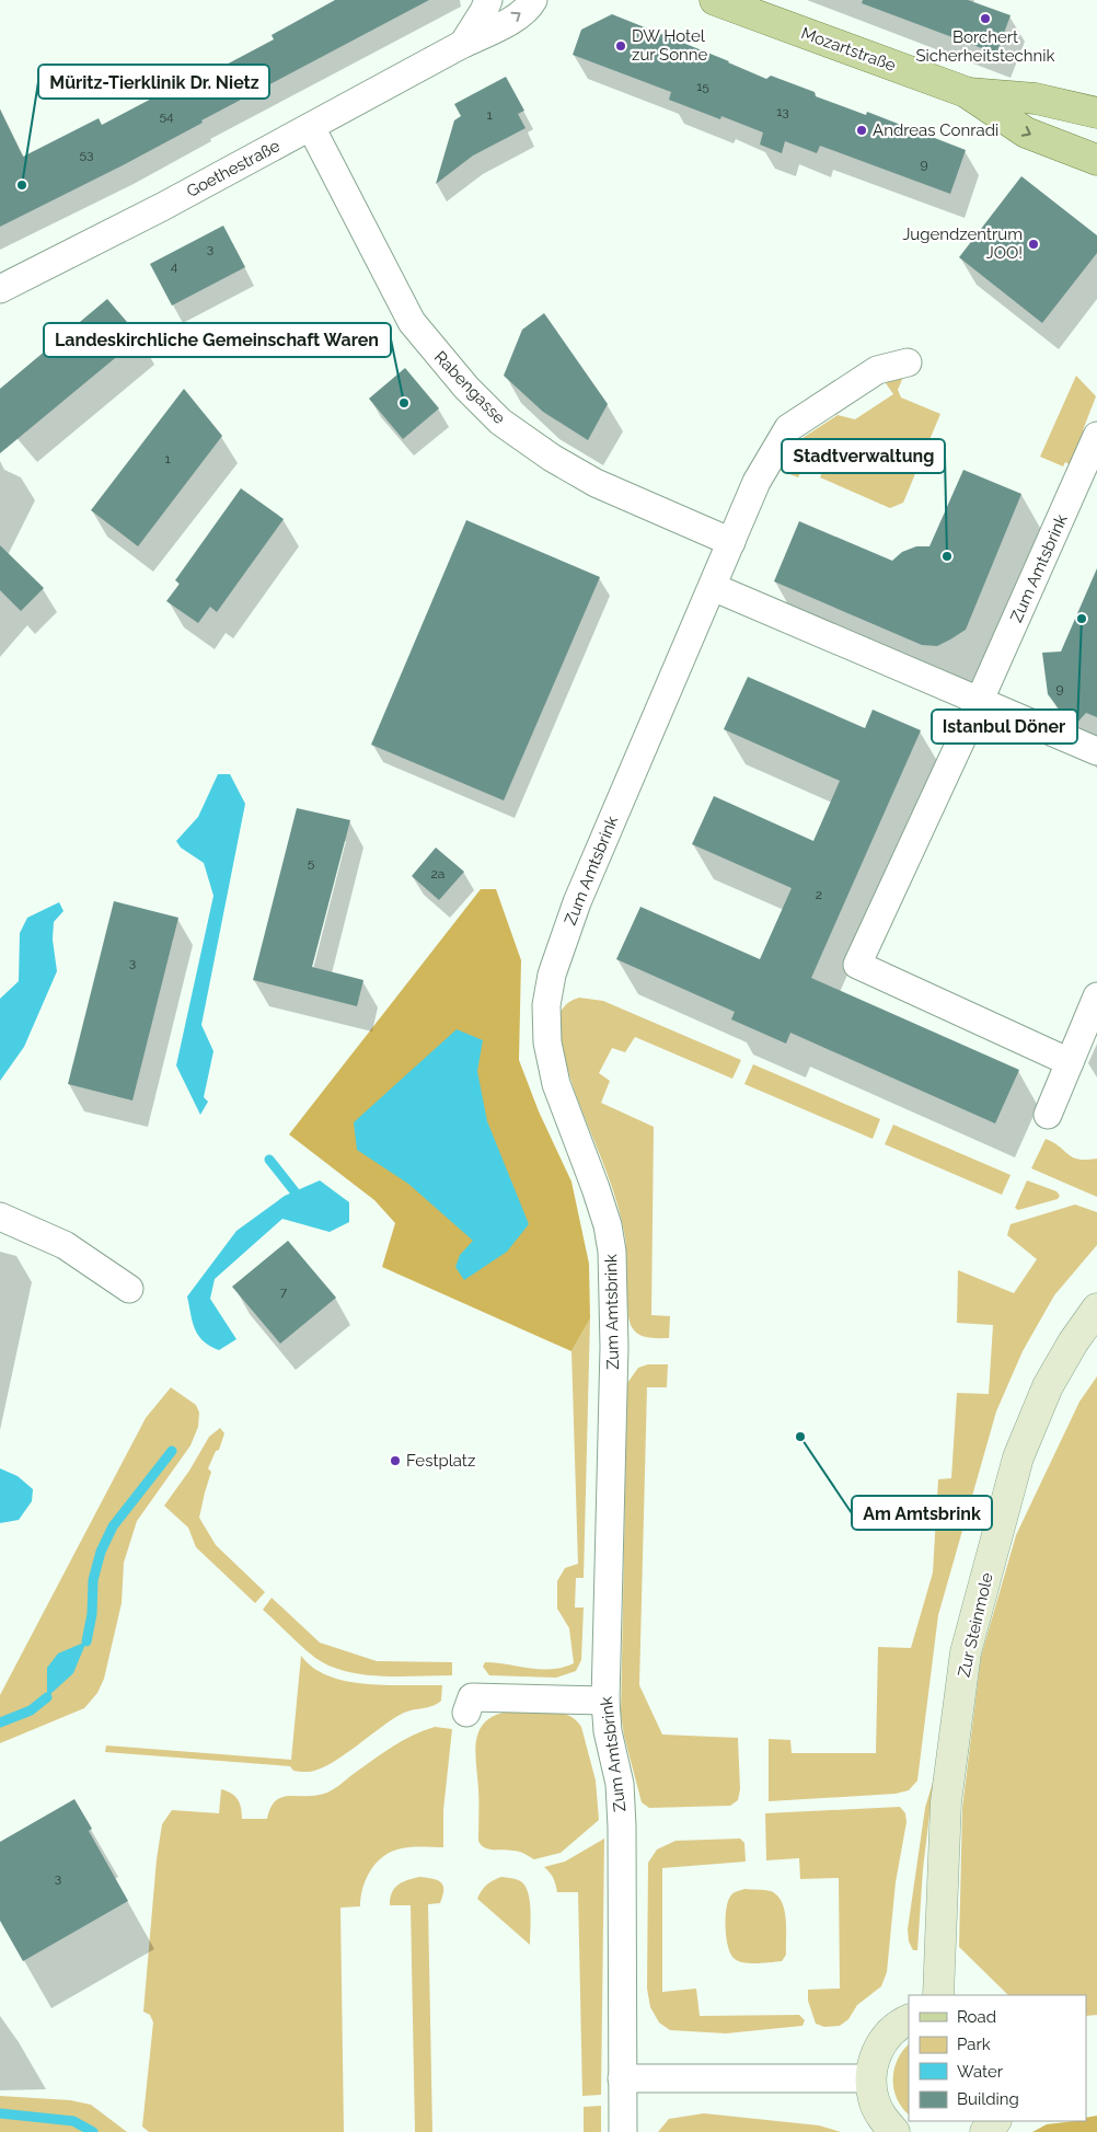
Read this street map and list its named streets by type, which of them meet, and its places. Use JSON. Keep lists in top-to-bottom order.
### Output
{
  "streets": {
    "main road": ["Mozartstraße"],
    "street": [
      "Goethestraße",
      "Rabengasse",
      "Zum Amtsbrink",
      "Zur Steinmole"
    ]
  },
  "crossings": [
    ["Goethestraße", "Rabengasse"],
    ["Rabengasse", "Zum Amtsbrink"]
  ],
  "places": [
    "Borchert Sicherheitstechnik",
    "DW Hotel zur Sonne",
    "Andreas Conradi",
    "Müritz-Tierklinik Dr. Nietz",
    "Jugendzentrum JOO!",
    "Landeskirchliche Gemeinschaft Waren",
    "Stadtverwaltung",
    "Istanbul Döner",
    "Am Amtsbrink",
    "Festplatz"
  ],
  "house_numbers": [
    "15",
    "13",
    "1",
    "54",
    "53",
    "9",
    "3",
    "4",
    "1",
    "9",
    "5",
    "2a",
    "2",
    "3",
    "7",
    "3"
  ],
  "legend": [
    "Road",
    "Park",
    "Water",
    "Building"
  ]
}
